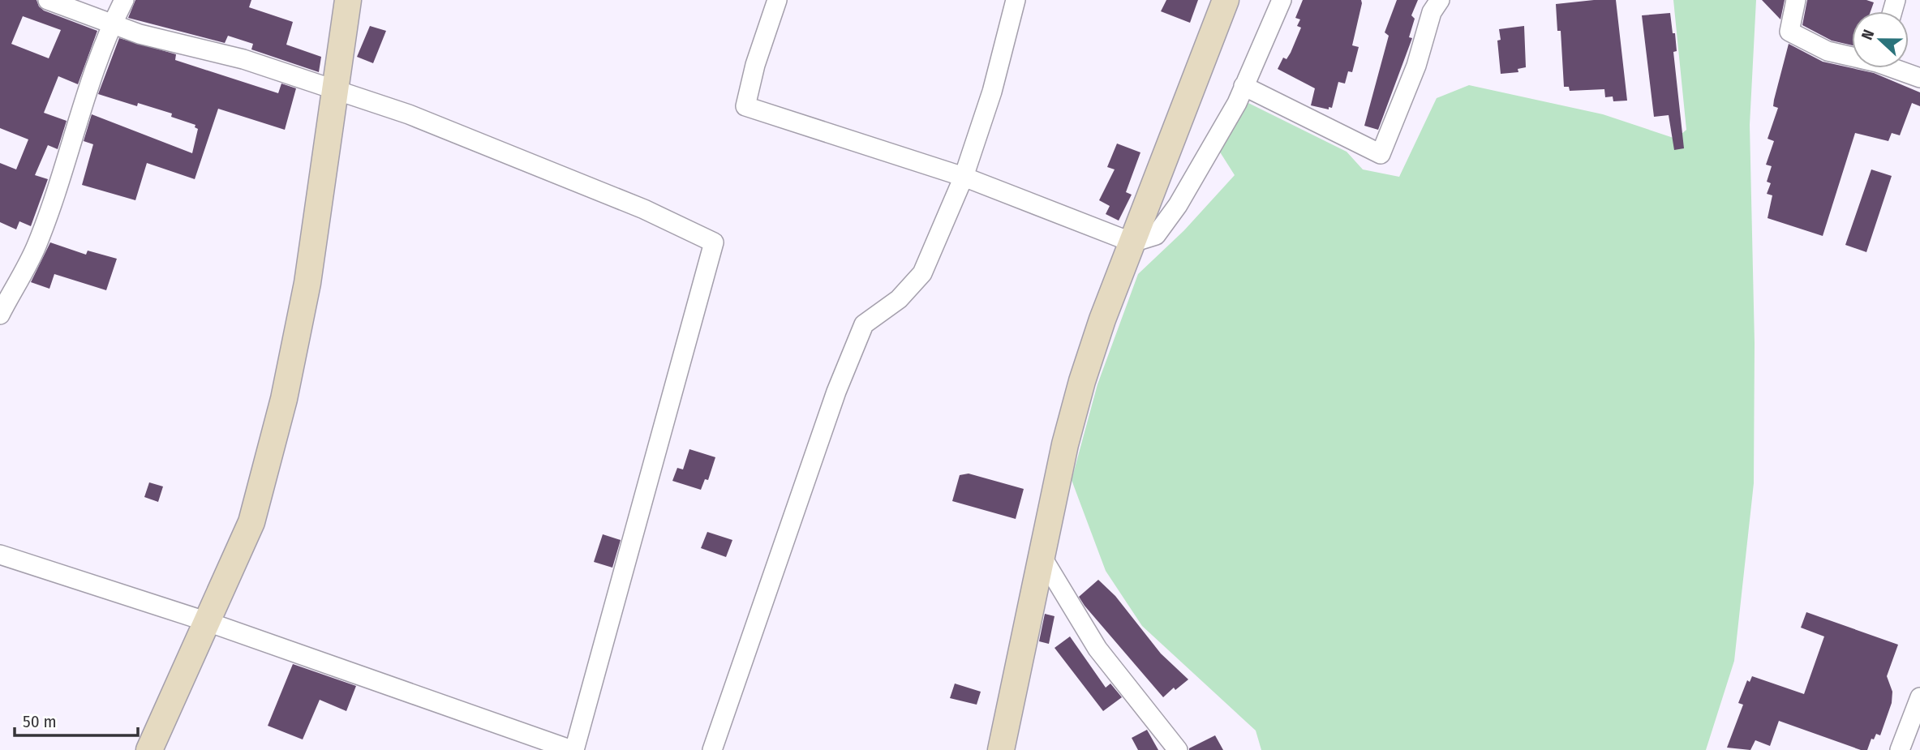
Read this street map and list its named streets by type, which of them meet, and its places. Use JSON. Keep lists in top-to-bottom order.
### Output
{
  "scale_bar": "50 m",
  "north": "left"
}
